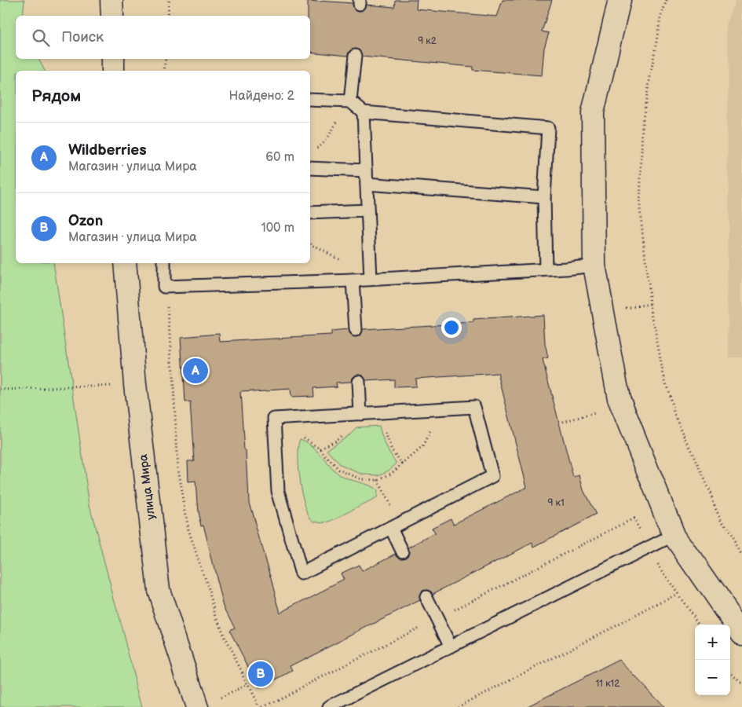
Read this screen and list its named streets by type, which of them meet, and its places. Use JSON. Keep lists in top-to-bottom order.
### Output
{
  "streets": {
    "street": ["улица Мира"]
  },
  "house_numbers": ["9 к2", "9 к1", "11 к12"],
  "page": {
    "search": "Поиск",
    "heading": ["Рядом", "Найдено: 2"],
    "list": [
      {
        "mark": "A",
        "name": "Wildberries",
        "note": "Магазин · улица Мира",
        "value": "60 m"
      },
      {
        "mark": "B",
        "name": "Ozon",
        "note": "Магазин · улица Мира",
        "value": "100 m"
      }
    ],
    "pins": ["A", "B"],
    "map_buttons": ["+", "−"]
  }
}
